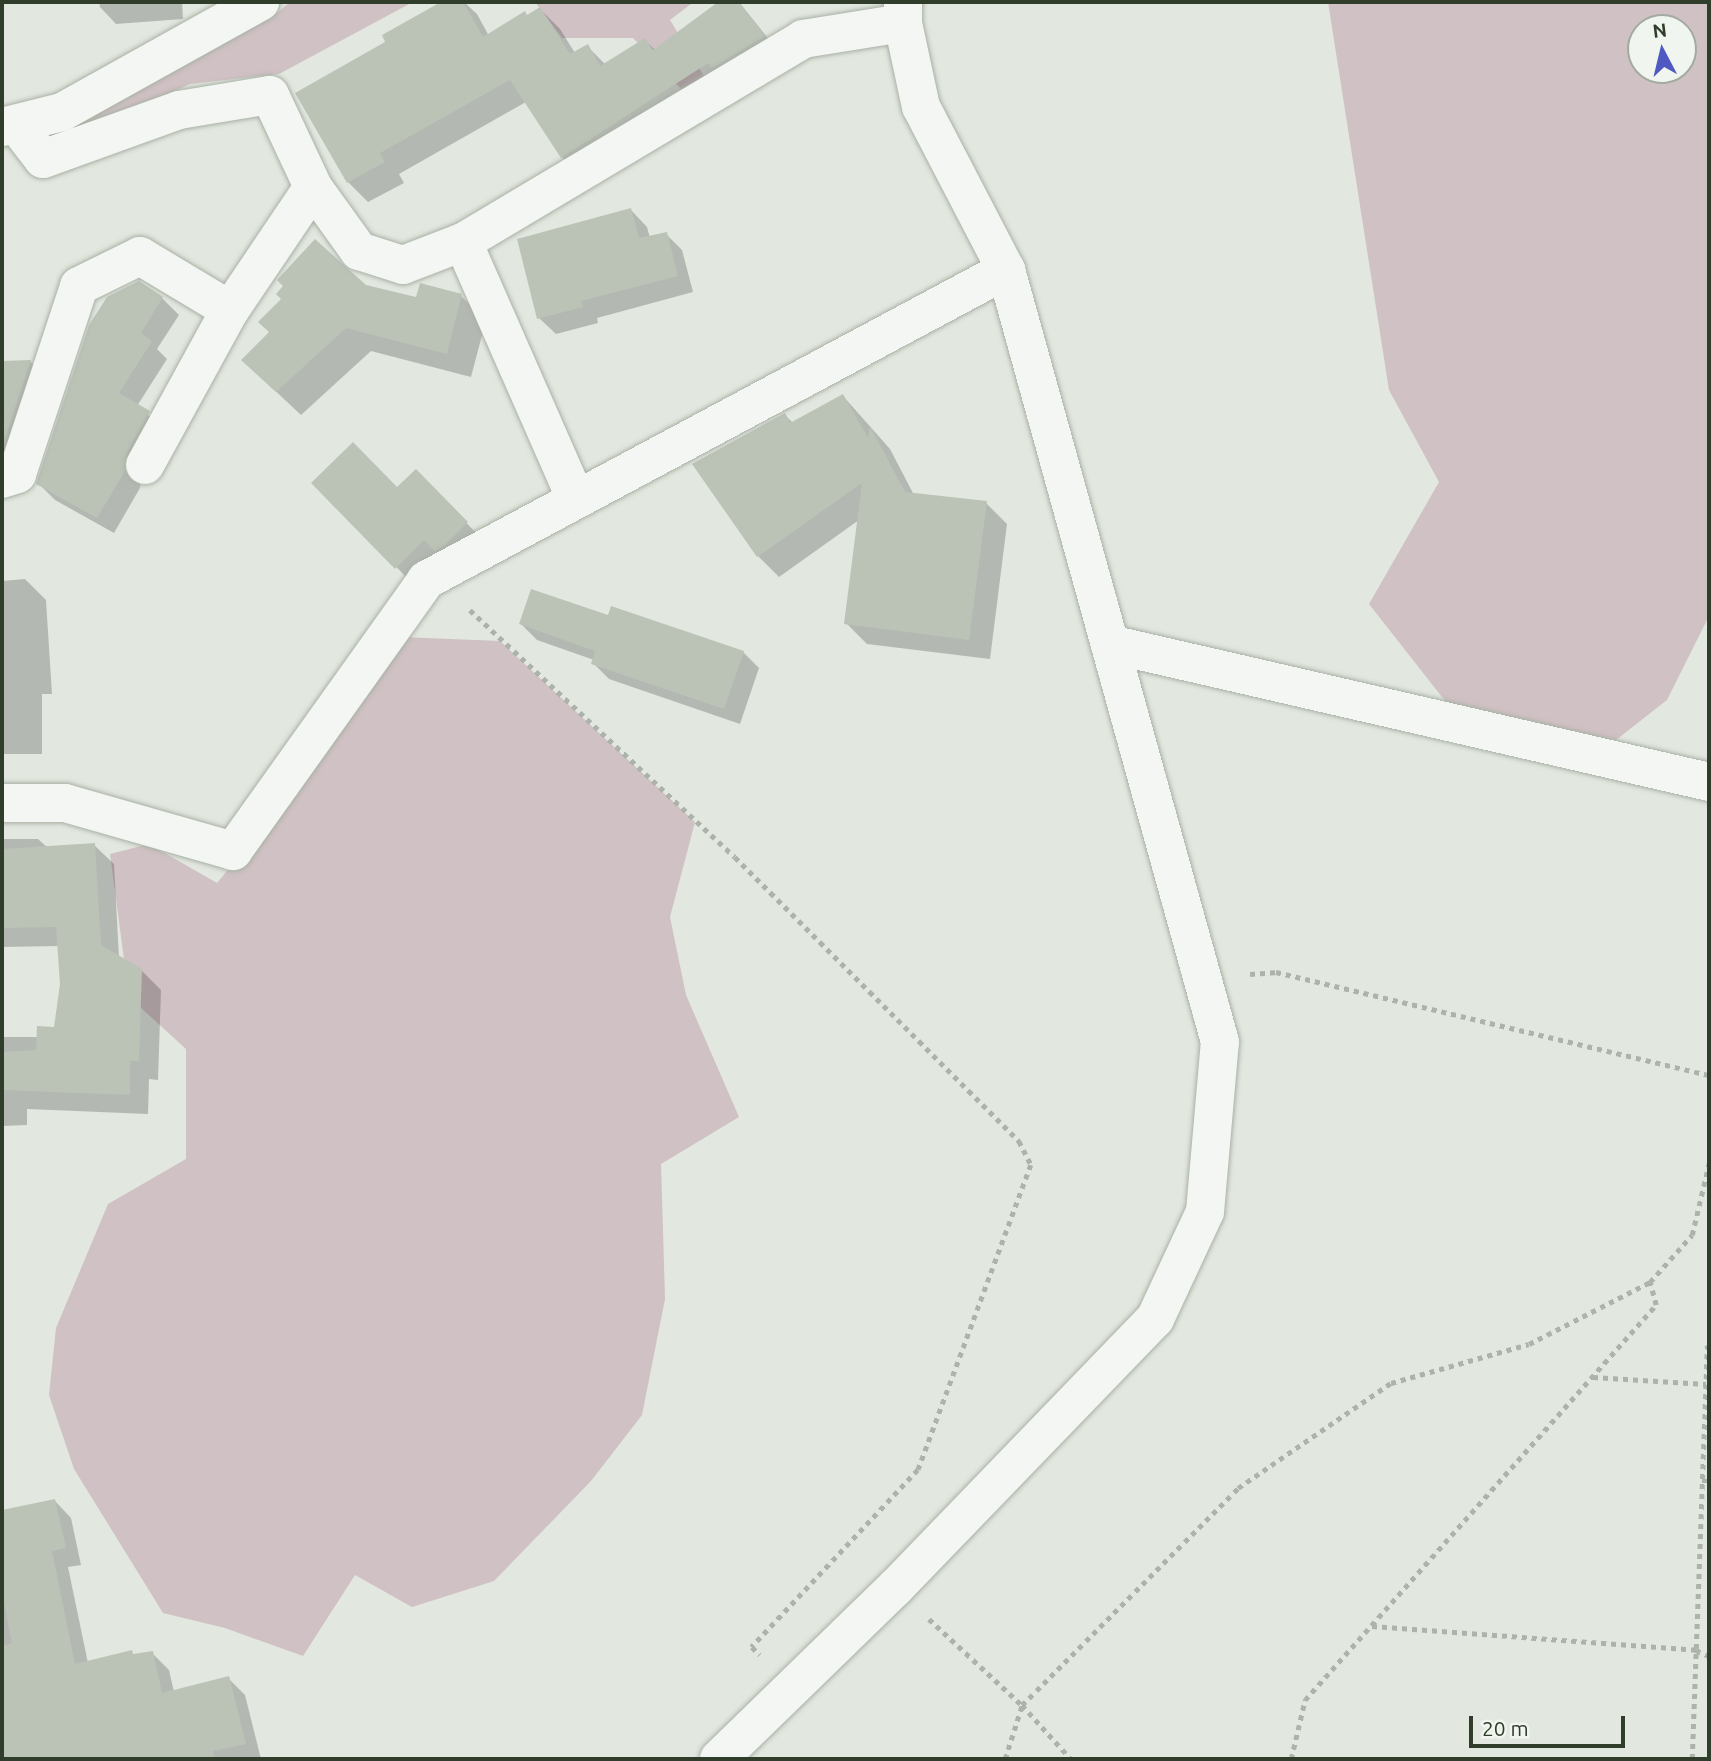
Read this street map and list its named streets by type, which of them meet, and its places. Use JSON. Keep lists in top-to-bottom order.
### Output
{
  "scale_bar": "20 m",
  "north": "top"
}
